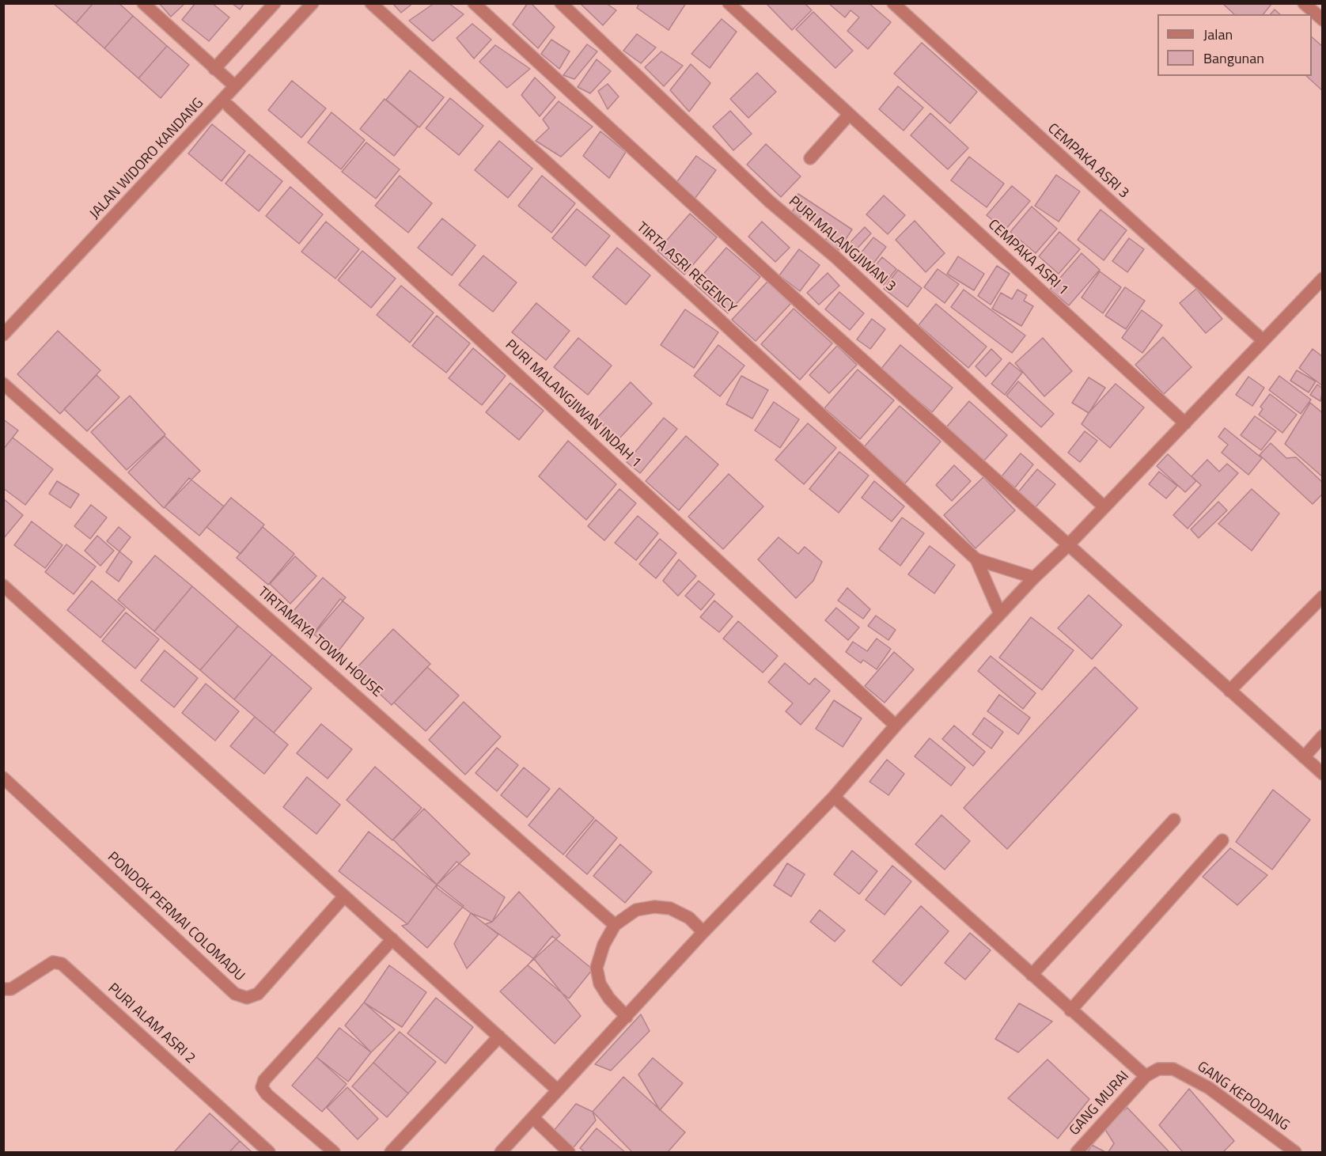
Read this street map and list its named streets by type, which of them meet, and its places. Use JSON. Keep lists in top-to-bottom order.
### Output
{
  "streets": {
    "street": [
      "JALAN WIDORO KANDANG",
      "CEMPAKA ASRI 3",
      "PURI MALANGJIWAN 3",
      "CEMPAKA ASRI 1",
      "TIRTA ASRI REGENCY",
      "PURI MALANGJIWAN INDAH 1",
      "TIRTAMAYA TOWN HOUSE",
      "PONDOK PERMAI COLOMADU",
      "PURI ALAM ASRI 2",
      "GANG KEPODANG",
      "GANG MURAI"
    ]
  },
  "crossings": [
    ["GANG KEPODANG", "GANG MURAI"]
  ],
  "legend": ["Jalan", "Bangunan"]
}
